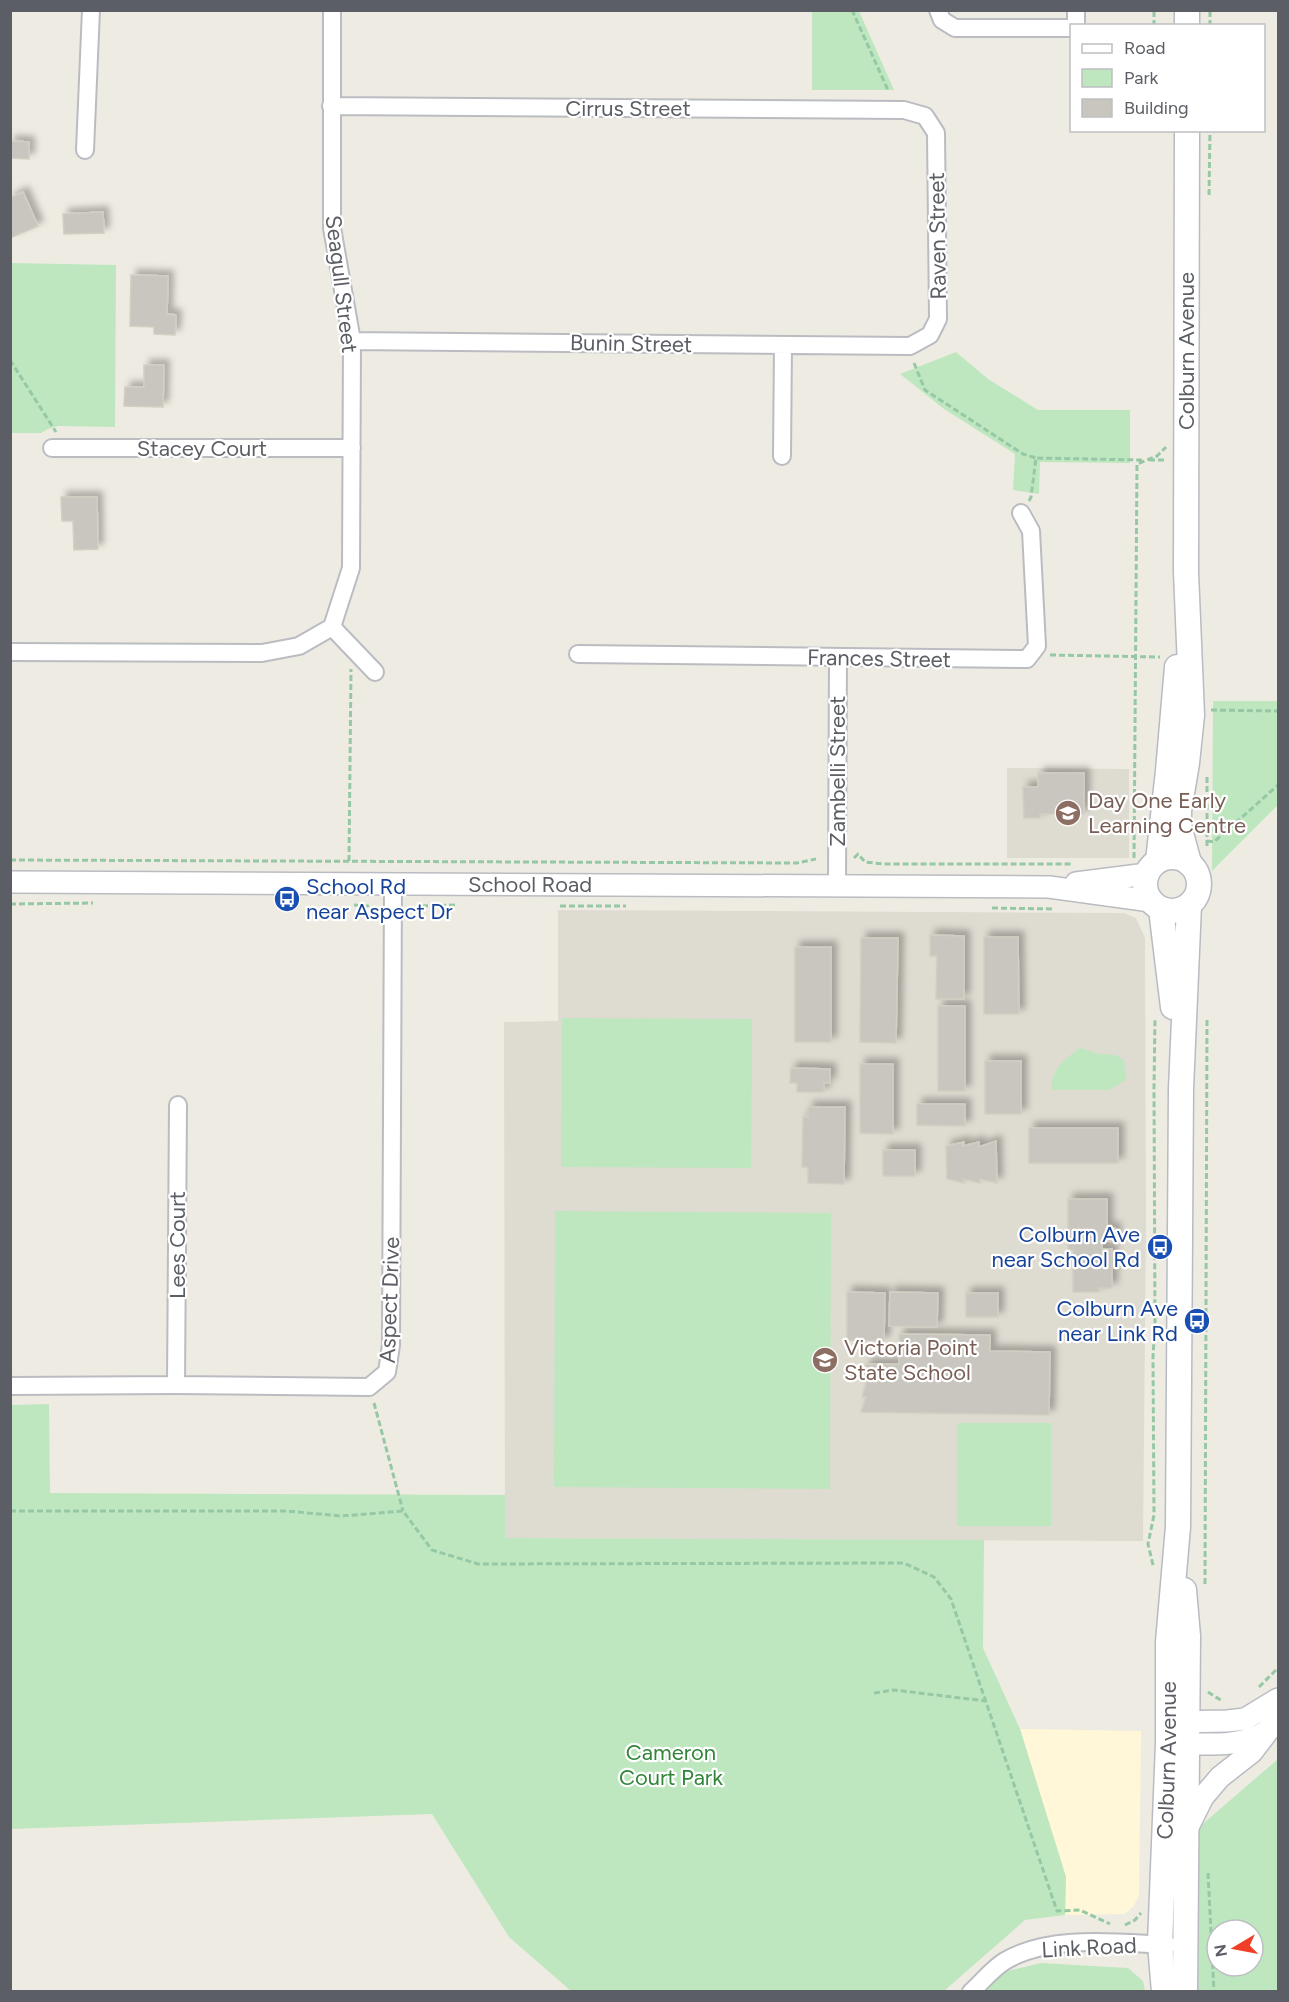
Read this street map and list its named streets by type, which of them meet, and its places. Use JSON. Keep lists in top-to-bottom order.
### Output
{
  "streets": {
    "main road": ["Colburn Avenue"],
    "street": [
      "Cirrus Street",
      "Raven Street",
      "Seagull Street",
      "Bunin Street",
      "Stacey Court",
      "Frances Street",
      "Zambelli Street",
      "School Road",
      "Lees Court",
      "Aspect Drive",
      "Link Road"
    ]
  },
  "crossings": [
    ["Cirrus Street", "Raven Street"],
    ["Cirrus Street", "Seagull Street"],
    ["Raven Street", "Bunin Street"],
    ["Seagull Street", "Bunin Street"],
    ["Seagull Street", "Stacey Court"],
    ["Colburn Avenue", "School Road"],
    ["Colburn Avenue", "Link Road"],
    ["Frances Street", "Zambelli Street"],
    ["Zambelli Street", "School Road"],
    ["School Road", "Aspect Drive"],
    ["Lees Court", "Aspect Drive"]
  ],
  "parks": ["Cameron Court Park"],
  "places": {
    "school or university": ["Day One Early Learning Centre", "Victoria Point State School"],
    "bus stop": ["School Rd near Aspect Dr", "Colburn Ave near School Rd", "Colburn Ave near Link Rd"]
  },
  "legend": ["Road", "Park", "Building"],
  "north": "left"
}
